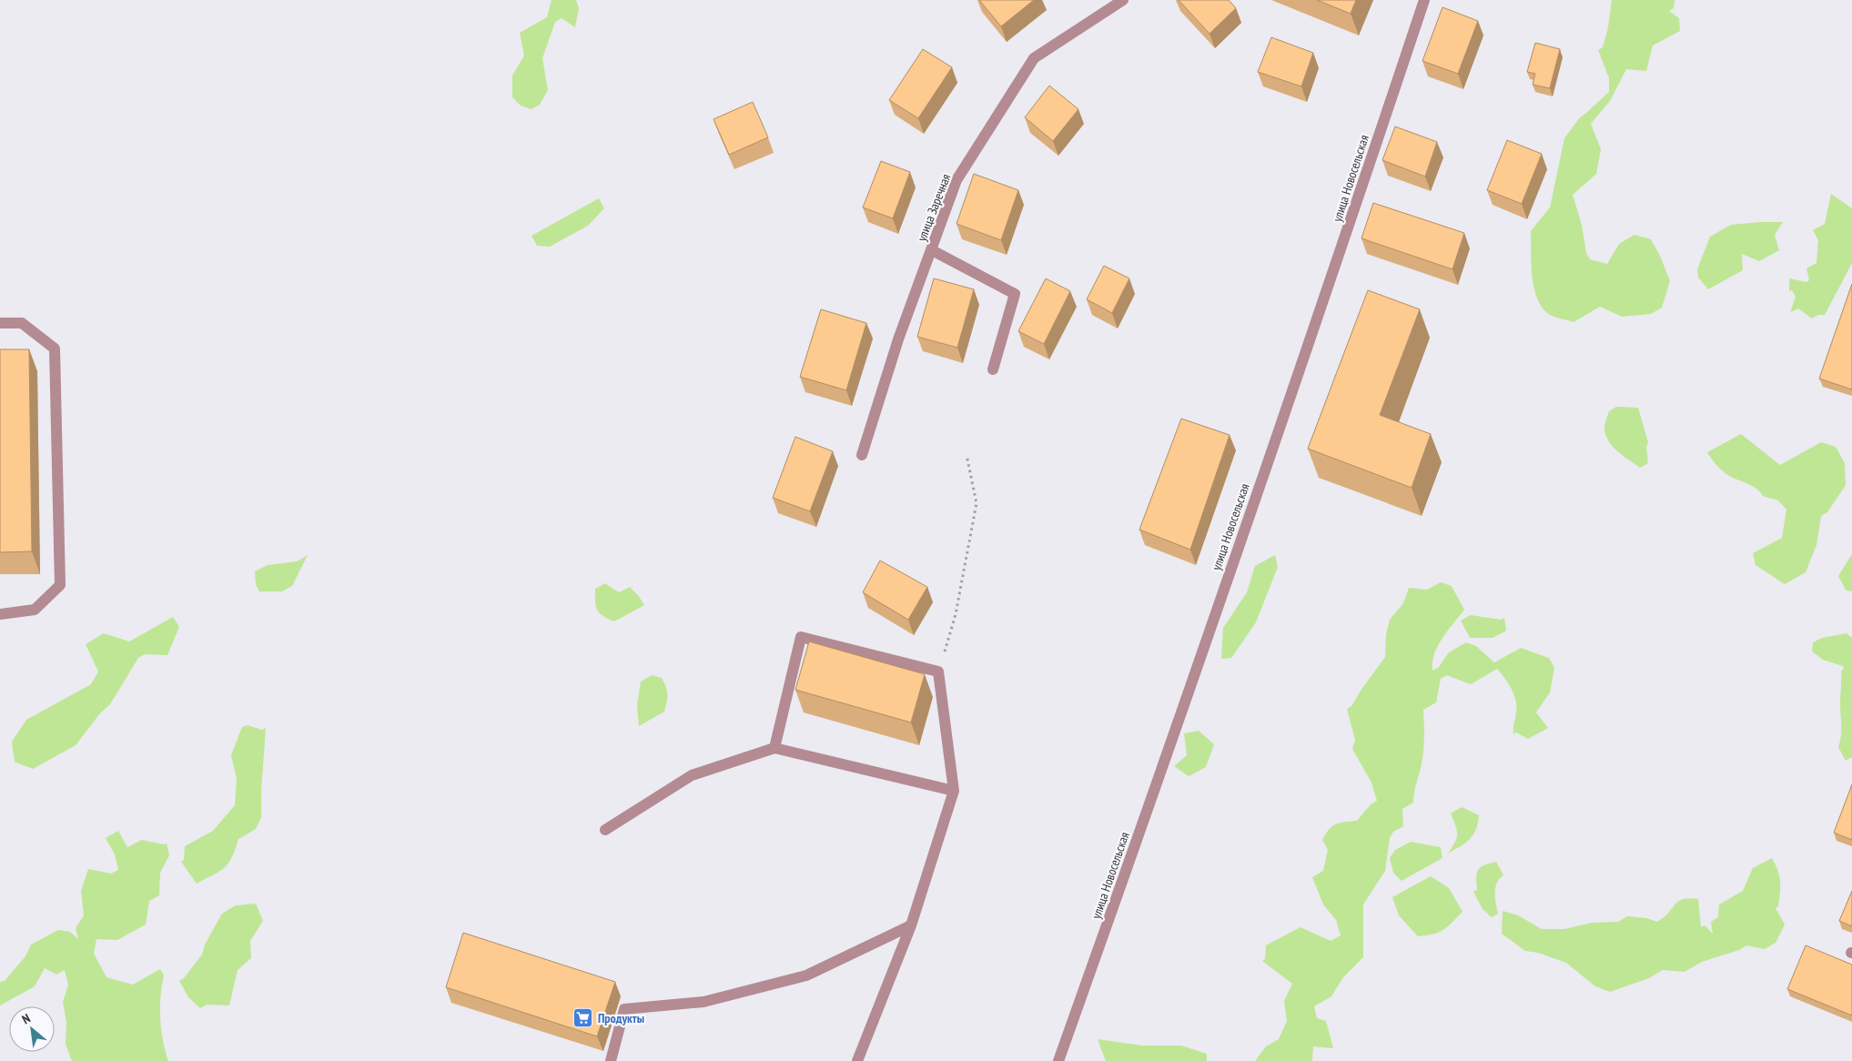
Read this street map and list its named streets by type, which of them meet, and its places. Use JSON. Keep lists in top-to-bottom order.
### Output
{
  "streets": {
    "street": ["улица Новосельская", "улица Заречная"]
  },
  "places": {
    "supermarket": ["Продукты"]
  },
  "north": "top left"
}
